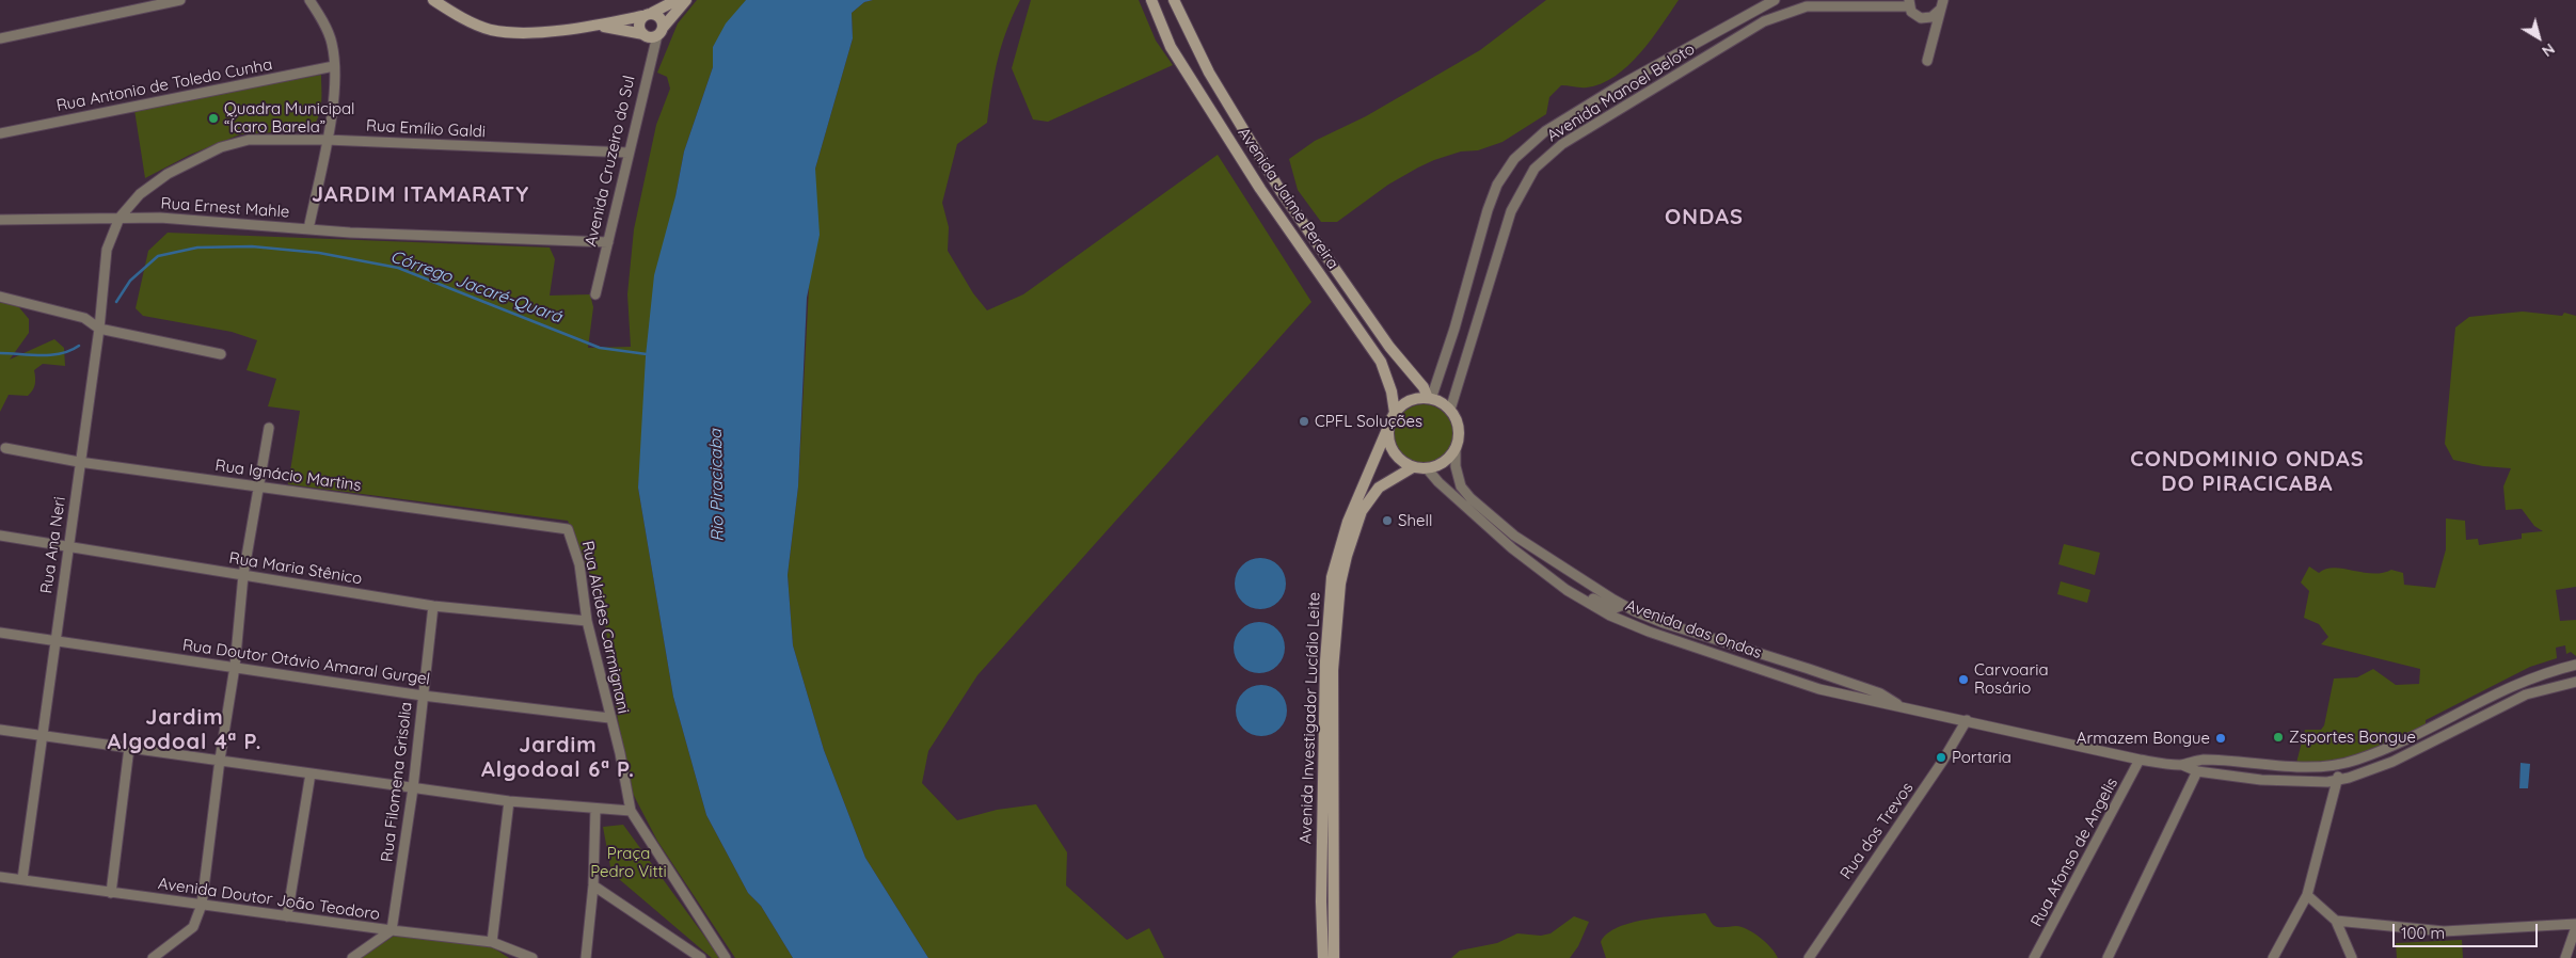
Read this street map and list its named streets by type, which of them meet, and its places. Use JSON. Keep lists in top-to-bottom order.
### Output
{
  "streets": {
    "main road": ["Avenida Cruzeiro do Sul", "Avenida Jaime Pereira", "Avenida Investigador Lucídio Leite"],
    "street": [
      "Rua Antonio de Toledo Cunha",
      "Avenida Manoel Beloto",
      "Rua Emílio Galdi",
      "Rua Ernest Mahle",
      "Rua Ignácio Martins",
      "Rua Ana Neri",
      "Rua Maria Stênico",
      "Rua Alcides Carmignani",
      "Avenida das Ondas",
      "Rua Doutor Otávio Amaral Gurgel",
      "Rua Filomena Grisolia",
      "Rua dos Trevos",
      "Rua Afonso de Angelis",
      "Avenida Doutor João Teodoro"
    ]
  },
  "crossings": [
    ["Avenida Manoel Beloto", "Avenida Jaime Pereira"],
    ["Avenida Manoel Beloto", "Avenida das Ondas"],
    ["Avenida Manoel Beloto", "Avenida Investigador Lucídio Leite"],
    ["Rua Emílio Galdi", "Avenida Cruzeiro do Sul"],
    ["Rua Emílio Galdi", "Rua Ernest Mahle"],
    ["Rua Emílio Galdi", "Rua Ana Neri"],
    ["Avenida Cruzeiro do Sul", "Rua Ernest Mahle"],
    ["Avenida Jaime Pereira", "Avenida das Ondas"],
    ["Avenida Jaime Pereira", "Avenida Investigador Lucídio Leite"],
    ["Rua Ernest Mahle", "Rua Ana Neri"],
    ["Rua Ignácio Martins", "Rua Ana Neri"],
    ["Rua Ignácio Martins", "Rua Alcides Carmignani"],
    ["Rua Ana Neri", "Rua Maria Stênico"],
    ["Rua Ana Neri", "Rua Doutor Otávio Amaral Gurgel"],
    ["Rua Ana Neri", "Avenida Doutor João Teodoro"],
    ["Rua Maria Stênico", "Rua Alcides Carmignani"],
    ["Rua Maria Stênico", "Rua Filomena Grisolia"],
    ["Rua Alcides Carmignani", "Rua Doutor Otávio Amaral Gurgel"],
    ["Avenida das Ondas", "Avenida Investigador Lucídio Leite"],
    ["Avenida das Ondas", "Rua dos Trevos"],
    ["Avenida das Ondas", "Rua Afonso de Angelis"],
    ["Rua Doutor Otávio Amaral Gurgel", "Rua Filomena Grisolia"],
    ["Rua Filomena Grisolia", "Avenida Doutor João Teodoro"]
  ],
  "districts": [
    "JARDIM ITAMARATY",
    "ONDAS",
    "CONDOMINIO ONDAS DO PIRACICABA",
    "Jardim Algodoal 4ª P.",
    "Jardim Algodoal 6ª P."
  ],
  "water": ["Córrego Jacaré-Quará", "Rio Piracicaba"],
  "parks": ["Praça Pedro Vitti"],
  "places": [
    "Quadra Municipal “Ícaro Barela”",
    "CPFL Soluções",
    "Shell",
    "Carvoaria Rosário",
    "Zsportes Bongue",
    "Armazem Bongue",
    "Portaria"
  ],
  "scale_bar": "100 m",
  "north": "bottom right"
}
